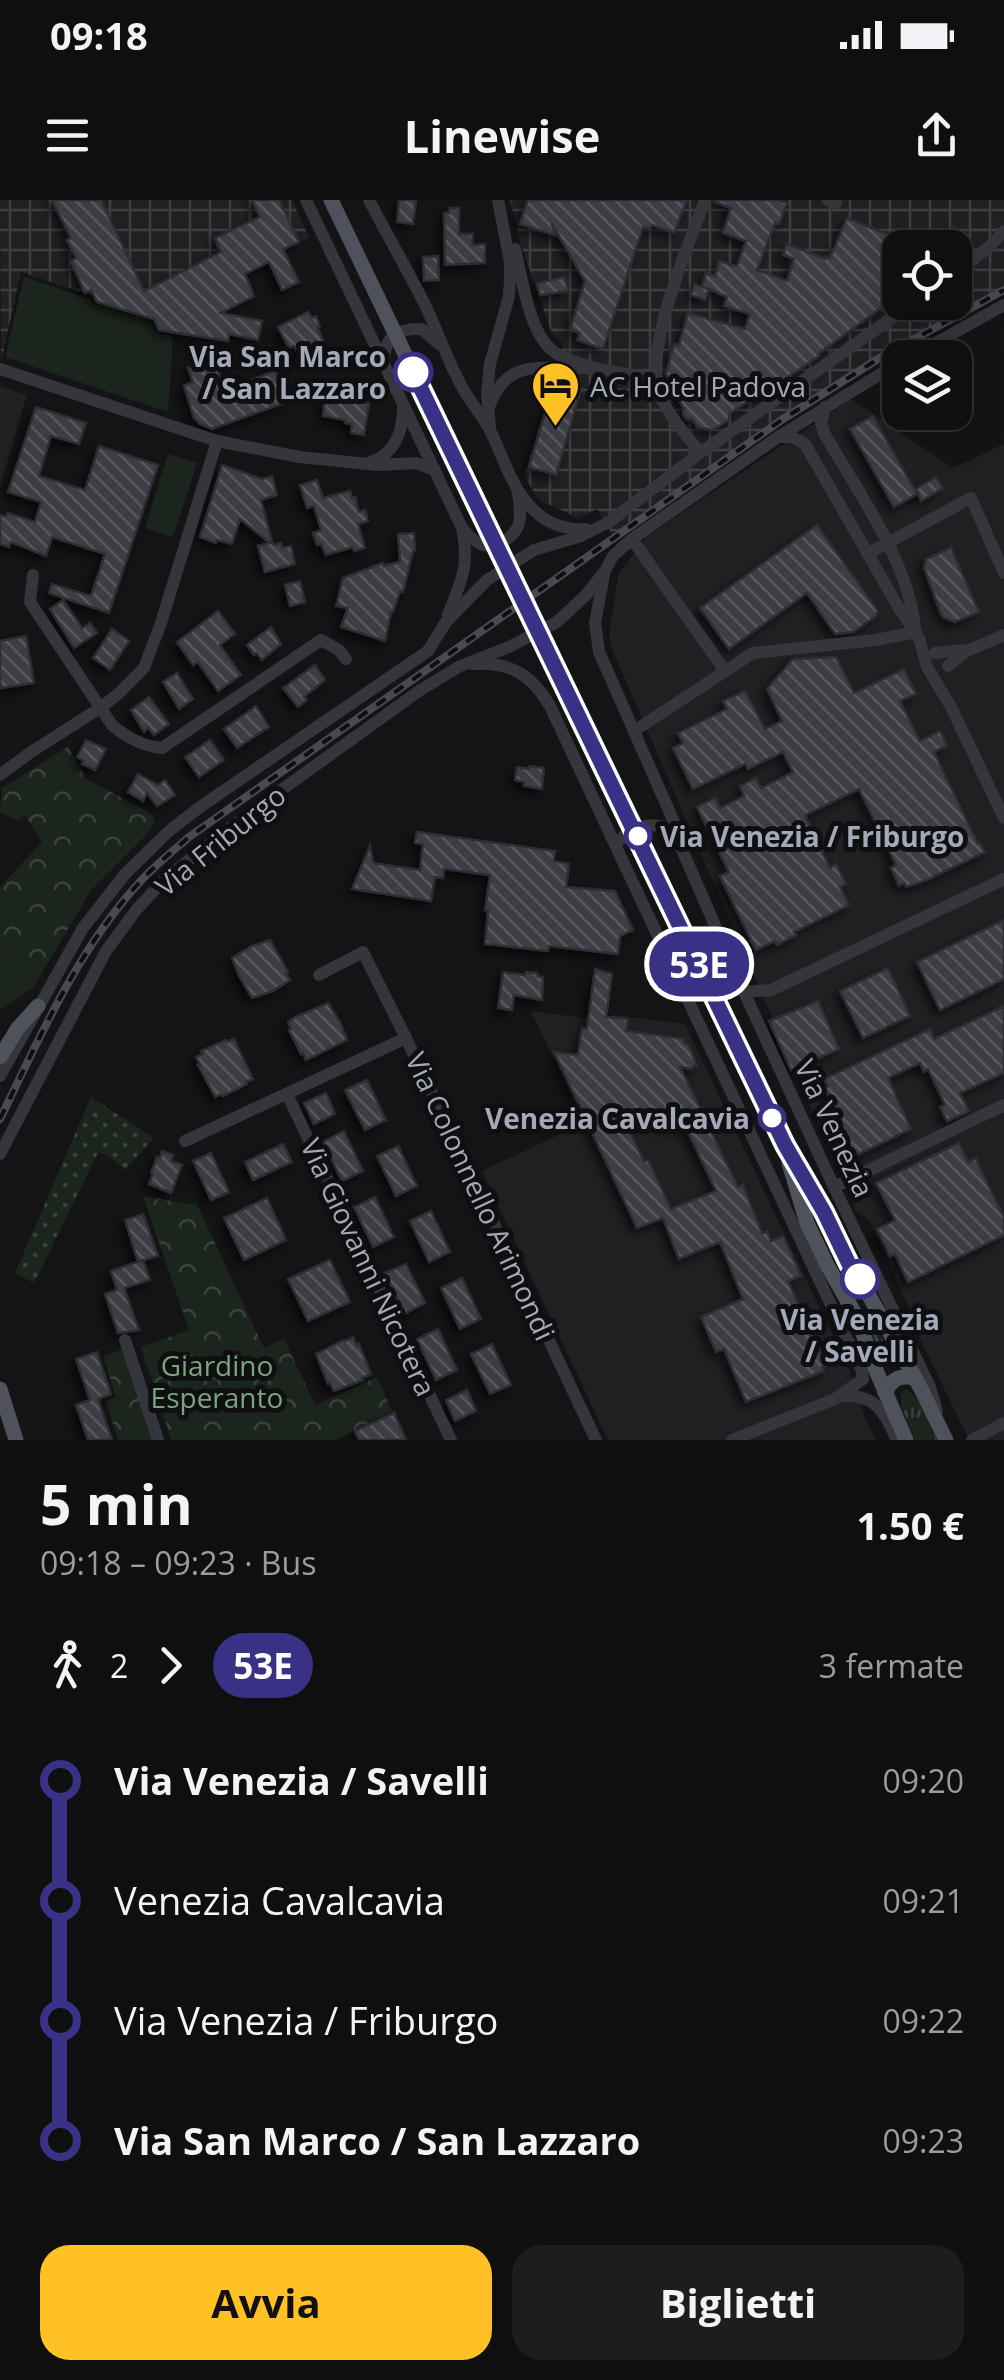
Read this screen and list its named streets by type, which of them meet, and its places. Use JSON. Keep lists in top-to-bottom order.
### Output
{
  "streets": {
    "main road": ["Via Venezia"],
    "street": ["Via Friburgo", "Via Colonnello Arimondi", "Via Giovanni Nicotera"]
  },
  "crossings": [
    ["Via Friburgo", "Via Venezia"]
  ],
  "parks": ["Giardino Esperanto"],
  "places": {
    "other": [
      "Via San Marco / San Lazzaro",
      "Via Venezia / Friburgo",
      "Venezia Cavalcavia",
      "Via Venezia / Savelli"
    ],
    "hotel": ["AC Hotel Padova"]
  },
  "lines": ["bus line 53E"],
  "page": {
    "status": "09:18",
    "header": "Linewise",
    "on_map": "53E",
    "heading": ["5 min", "09:18 – 09:23 · Bus", "1.50 €"],
    "legs": ["2", "53E", "3 fermate"],
    "list": [
      {
        "name": "Via Venezia / Savelli",
        "value": "09:20"
      },
      {
        "name": "Venezia Cavalcavia",
        "value": "09:21"
      },
      {
        "name": "Via Venezia / Friburgo",
        "value": "09:22"
      },
      {
        "name": "Via San Marco / San Lazzaro",
        "value": "09:23"
      }
    ],
    "buttons": ["Avvia", "Biglietti"]
  }
}
